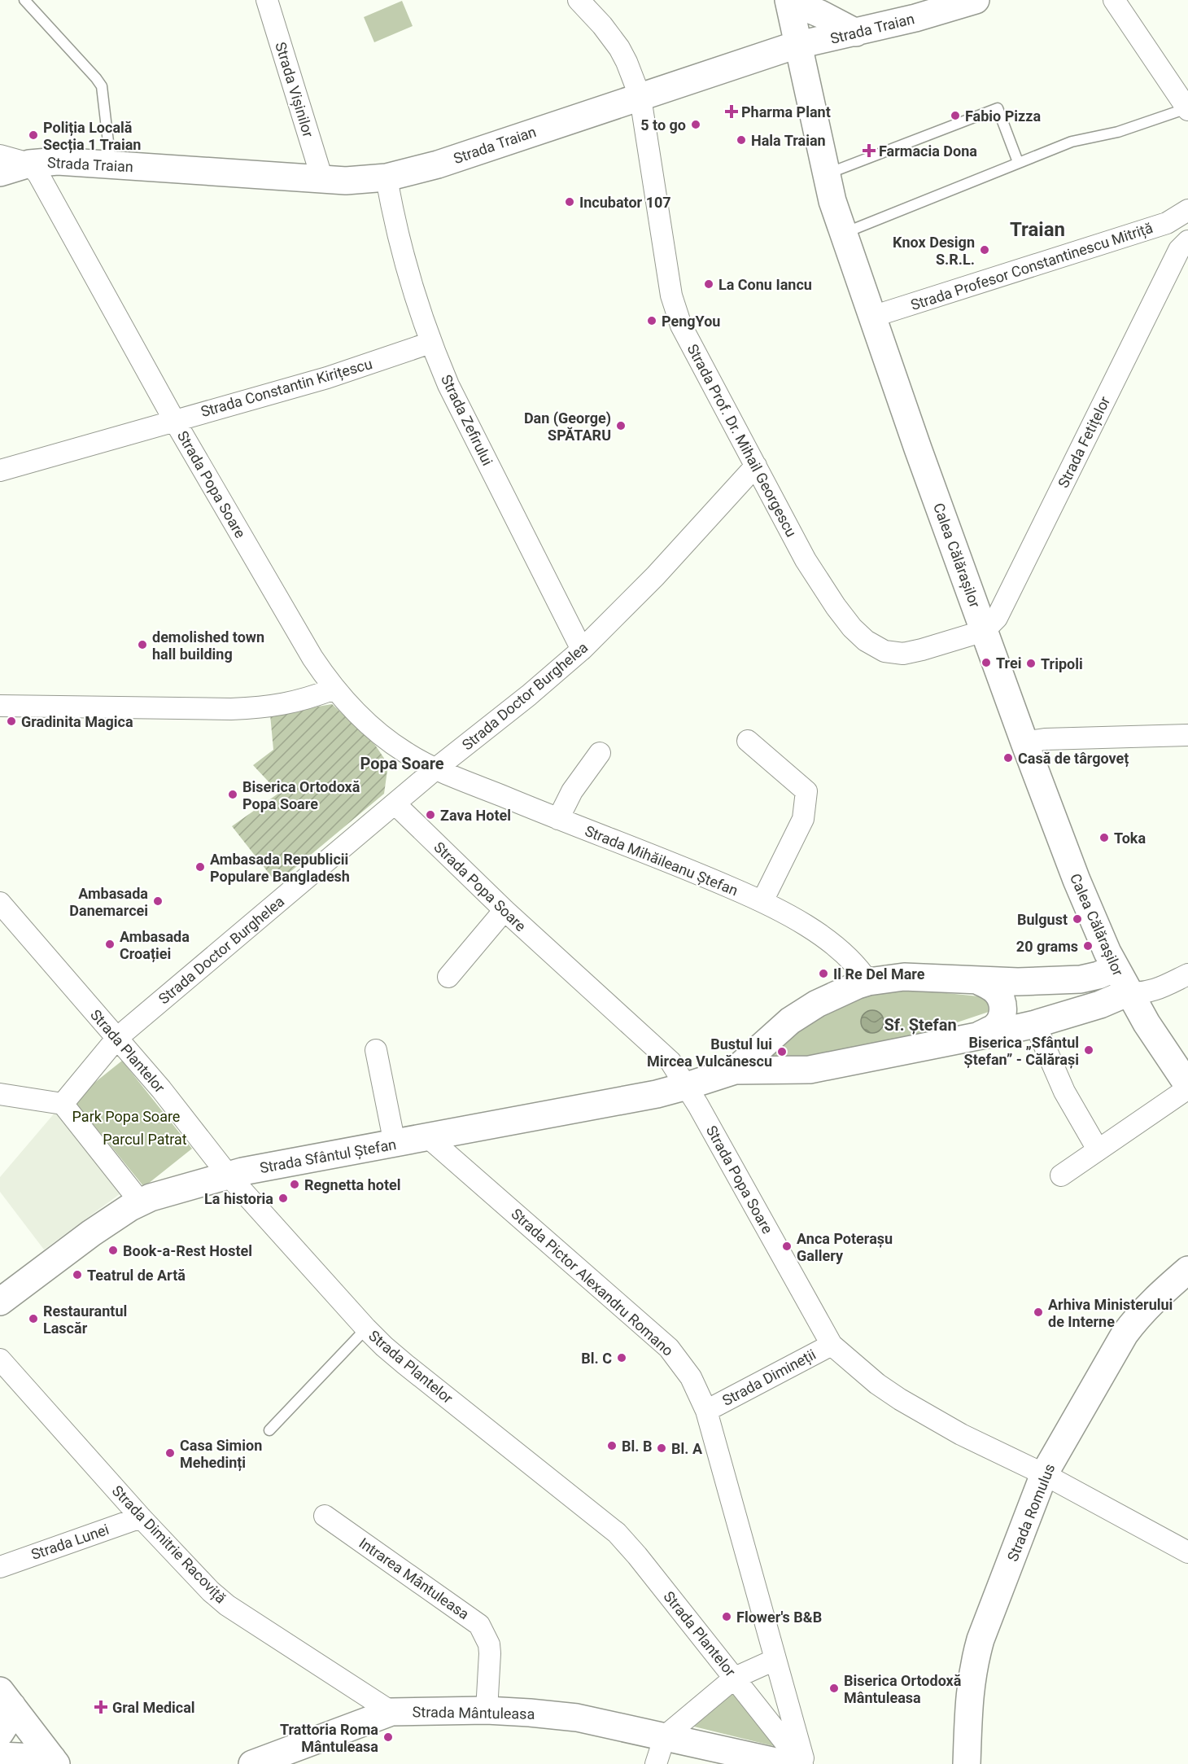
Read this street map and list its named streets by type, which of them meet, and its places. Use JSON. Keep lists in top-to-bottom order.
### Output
{
  "streets": {
    "street": [
      "Strada Traian",
      "Strada Vișinilor",
      "Strada Profesor Constantinescu Mitriță",
      "Strada Constantin Kirițescu",
      "Strada Zefirului",
      "Strada Prof. Dr. Mihail Georgescu",
      "Strada Fetițelor",
      "Strada Popa Soare",
      "Calea Călărașilor",
      "Strada Doctor Burghelea",
      "Strada Mihăileanu Ștefan",
      "Strada Plantelor",
      "Strada Sfântul Ștefan",
      "Strada Pictor Alexandru Romano",
      "Strada Dimineții",
      "Strada Romulus",
      "Strada Lunei",
      "Strada Dimitrie Racoviță",
      "Intrarea Mântuleasa",
      "Strada Mântuleasa"
    ]
  },
  "crossings": [
    ["Strada Traian", "Strada Vișinilor"],
    ["Strada Traian", "Strada Zefirului"],
    ["Strada Traian", "Strada Prof. Dr. Mihail Georgescu"],
    ["Strada Traian", "Strada Popa Soare"],
    ["Strada Traian", "Calea Călărașilor"],
    ["Strada Profesor Constantinescu Mitriță", "Calea Călărașilor"],
    ["Strada Constantin Kirițescu", "Strada Zefirului"],
    ["Strada Constantin Kirițescu", "Strada Popa Soare"],
    ["Strada Zefirului", "Strada Doctor Burghelea"],
    ["Strada Prof. Dr. Mihail Georgescu", "Strada Fetițelor"],
    ["Strada Prof. Dr. Mihail Georgescu", "Calea Călărașilor"],
    ["Strada Prof. Dr. Mihail Georgescu", "Strada Doctor Burghelea"],
    ["Strada Fetițelor", "Calea Călărașilor"],
    ["Strada Popa Soare", "Strada Doctor Burghelea"],
    ["Strada Popa Soare", "Strada Mihăileanu Ștefan"],
    ["Strada Popa Soare", "Strada Sfântul Ștefan"],
    ["Strada Popa Soare", "Strada Dimineții"],
    ["Strada Popa Soare", "Strada Romulus"],
    ["Strada Doctor Burghelea", "Strada Mihăileanu Ștefan"],
    ["Strada Doctor Burghelea", "Strada Plantelor"],
    ["Strada Plantelor", "Strada Sfântul Ștefan"],
    ["Strada Plantelor", "Strada Pictor Alexandru Romano"],
    ["Strada Sfântul Ștefan", "Strada Pictor Alexandru Romano"],
    ["Strada Pictor Alexandru Romano", "Strada Dimineții"],
    ["Strada Lunei", "Strada Dimitrie Racoviță"],
    ["Strada Dimitrie Racoviță", "Strada Mântuleasa"],
    ["Intrarea Mântuleasa", "Strada Mântuleasa"]
  ],
  "districts": ["Traian", "Popa Soare", "Sf. Ștefan"],
  "parks": ["Park Popa Soare", "Parcul Patrat"],
  "places": {
    "health": ["Pharma Plant", "Farmacia Dona", "Gral Medical"],
    "other": [
      "Fabio Pizza",
      "5 to go",
      "Poliția Locală Secția 1 Traian",
      "Hala Traian",
      "Incubator 107",
      "Knox Design S.R.L.",
      "La Conu Iancu",
      "PengYou",
      "Dan (George) SPĂTARU",
      "demolished town hall building",
      "Trei",
      "Tripoli",
      "Gradinita Magica",
      "Casă de târgoveț",
      "Biserica Ortodoxă Popa Soare",
      "Zava Hotel",
      "Toka",
      "Ambasada Republicii Populare Bangladesh",
      "Ambasada Danemarcei",
      "Bulgust",
      "Ambasada Croației",
      "20 grams",
      "Il Re Del Mare",
      "Biserica „Sfântul Ștefan” - Călărași",
      "Bustul lui Mircea Vulcănescu",
      "Regnetta hotel",
      "La historia",
      "Anca Poterașu Gallery",
      "Book-a-Rest Hostel",
      "Teatrul de Artă",
      "Arhiva Ministerului de Interne",
      "Restaurantul Lascăr",
      "Bl. C",
      "Bl. B",
      "Bl. A",
      "Casa Simion Mehedinți",
      "Flower's B&B",
      "Biserica Ortodoxă Mântuleasa",
      "Trattoria Roma Mântuleasa"
    ]
  }
}
